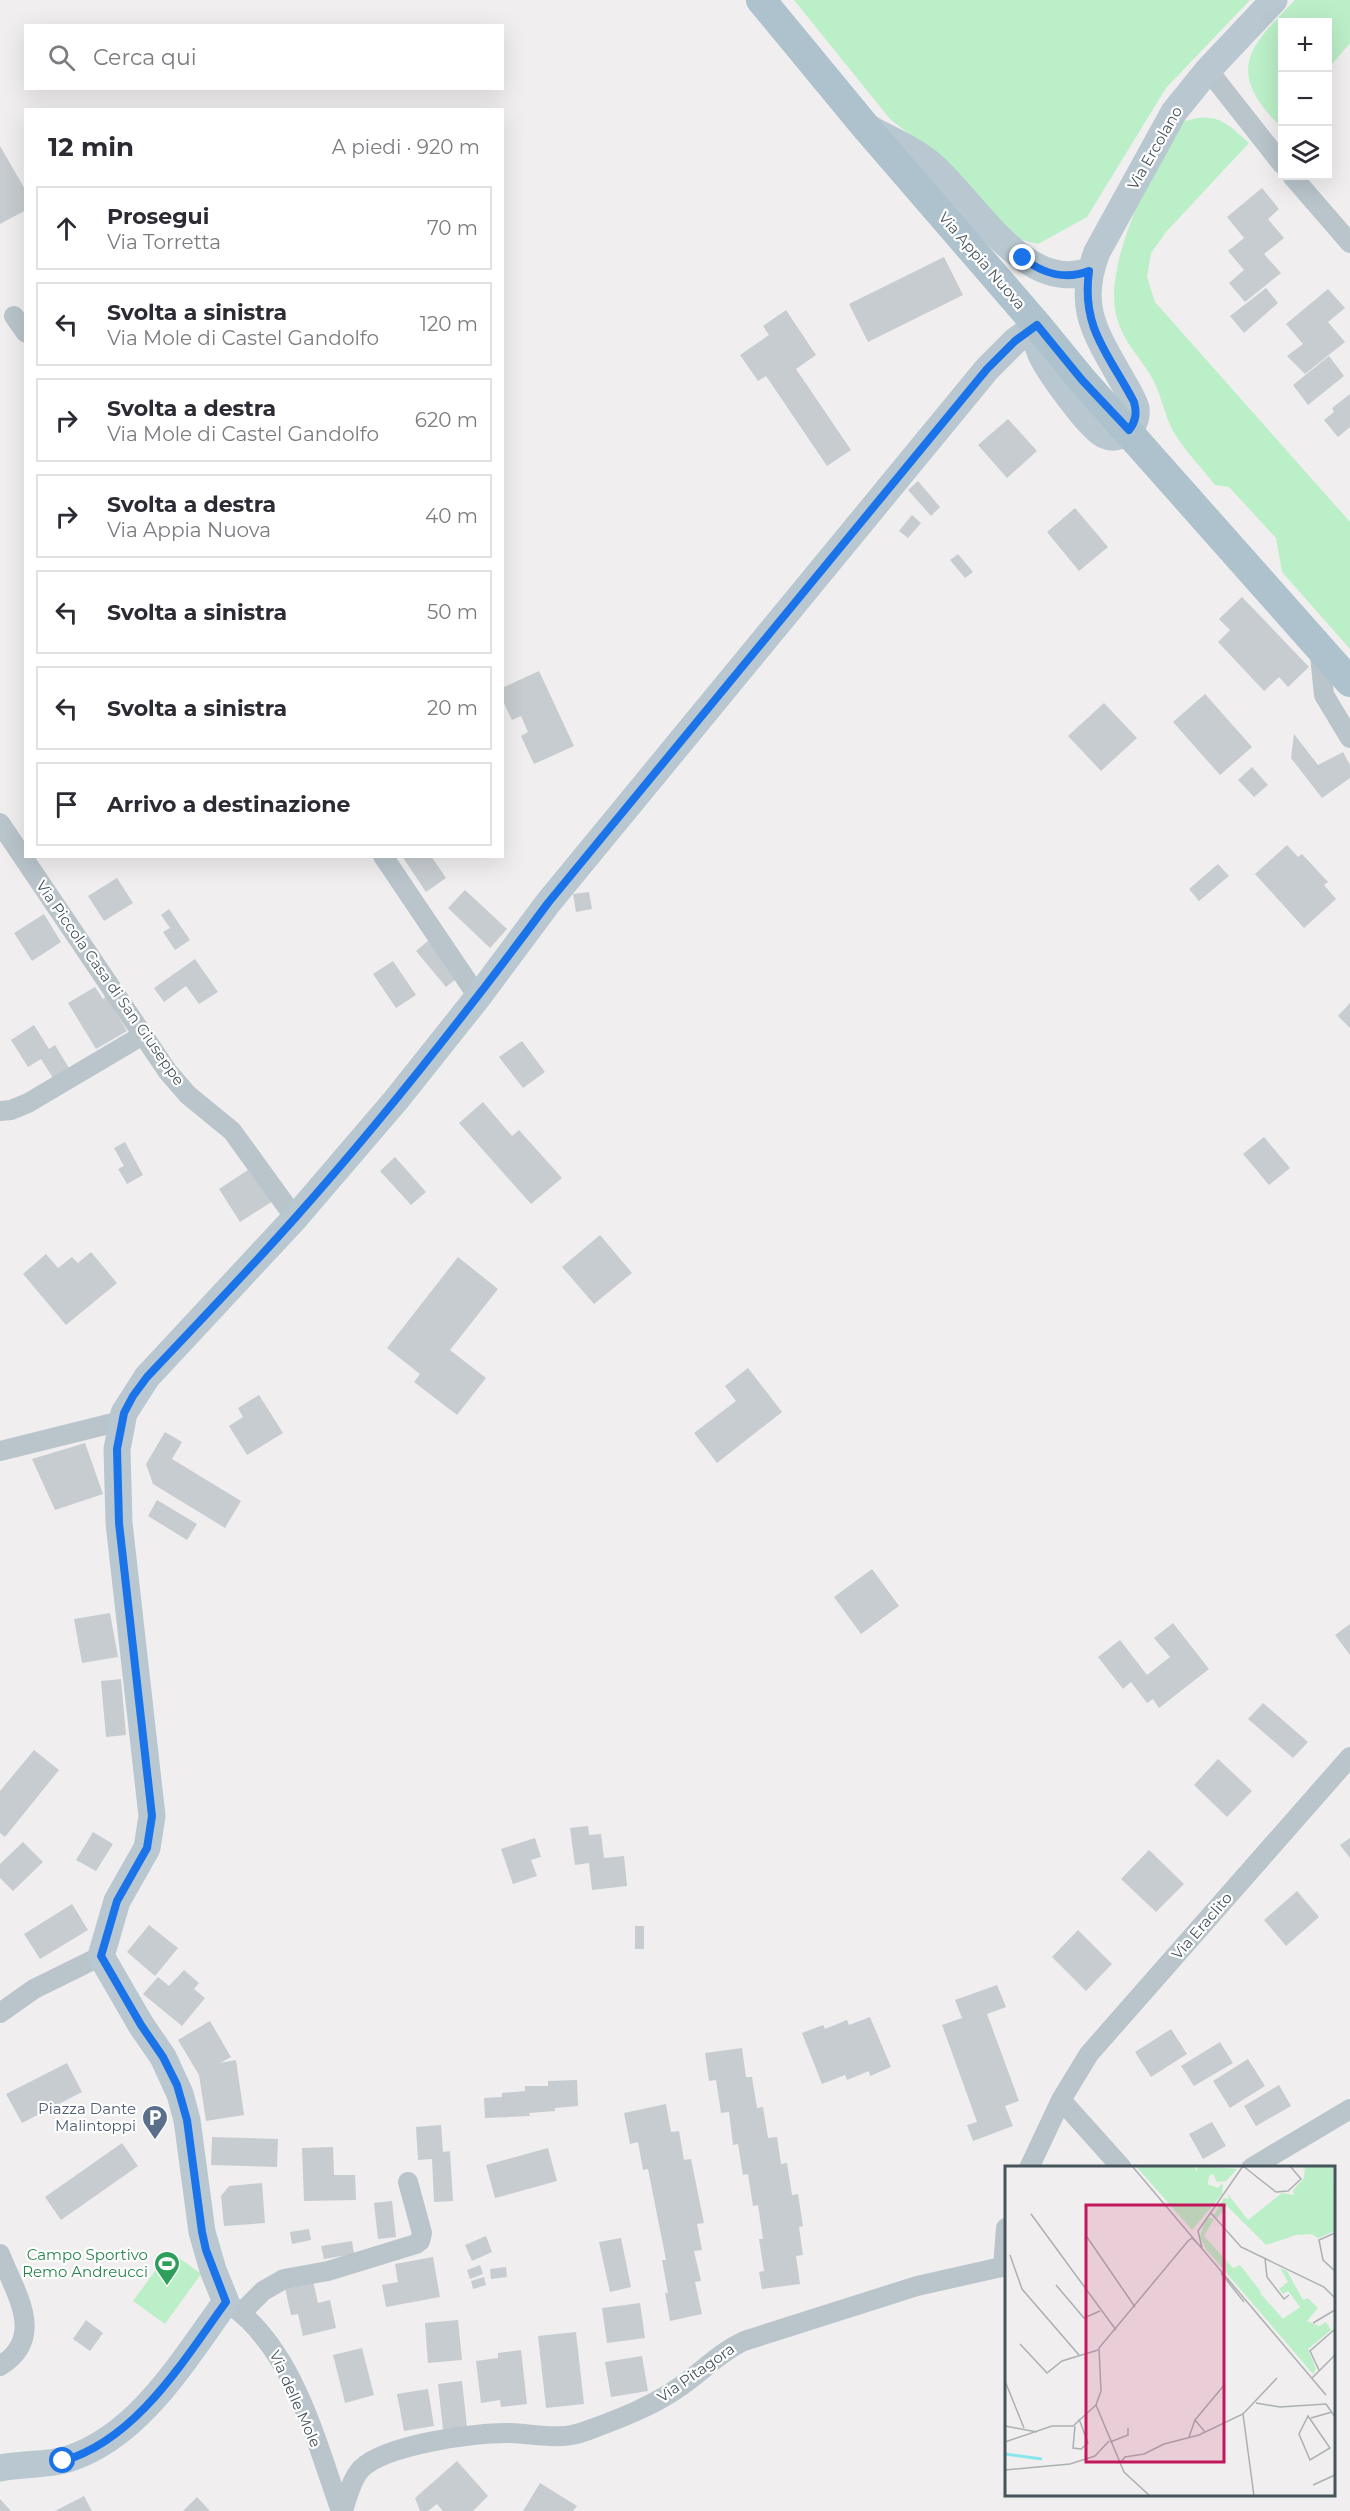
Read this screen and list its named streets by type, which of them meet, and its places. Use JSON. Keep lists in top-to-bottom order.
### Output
{
  "streets": {
    "main road": ["Via Appia Nuova"],
    "street": [
      "Via Ercolano",
      "Via Piccola Casa di San Giuseppe",
      "Via Eraclito",
      "Via Pitagora",
      "Via delle Mole"
    ]
  },
  "crossings": [
    ["Via Pitagora", "Via delle Mole"]
  ],
  "places": {
    "parking": ["Piazza Dante Malintoppi"],
    "sports": ["Campo Sportivo Remo Andreucci"]
  },
  "page": {
    "map_buttons": ["+", "−"],
    "search": "Cerca qui",
    "heading": ["12 min", "A piedi · 920 m"],
    "list": [
      ["Prosegui", "Via Torretta", "70 m"],
      ["Svolta a sinistra", "Via Mole di Castel Gandolfo", "120 m"],
      ["Svolta a destra", "Via Mole di Castel Gandolfo", "620 m"],
      ["Svolta a destra", "Via Appia Nuova", "40 m"],
      ["Svolta a sinistra", "50 m"],
      ["Svolta a sinistra", "20 m"],
      "Arrivo a destinazione"
    ]
  }
}
